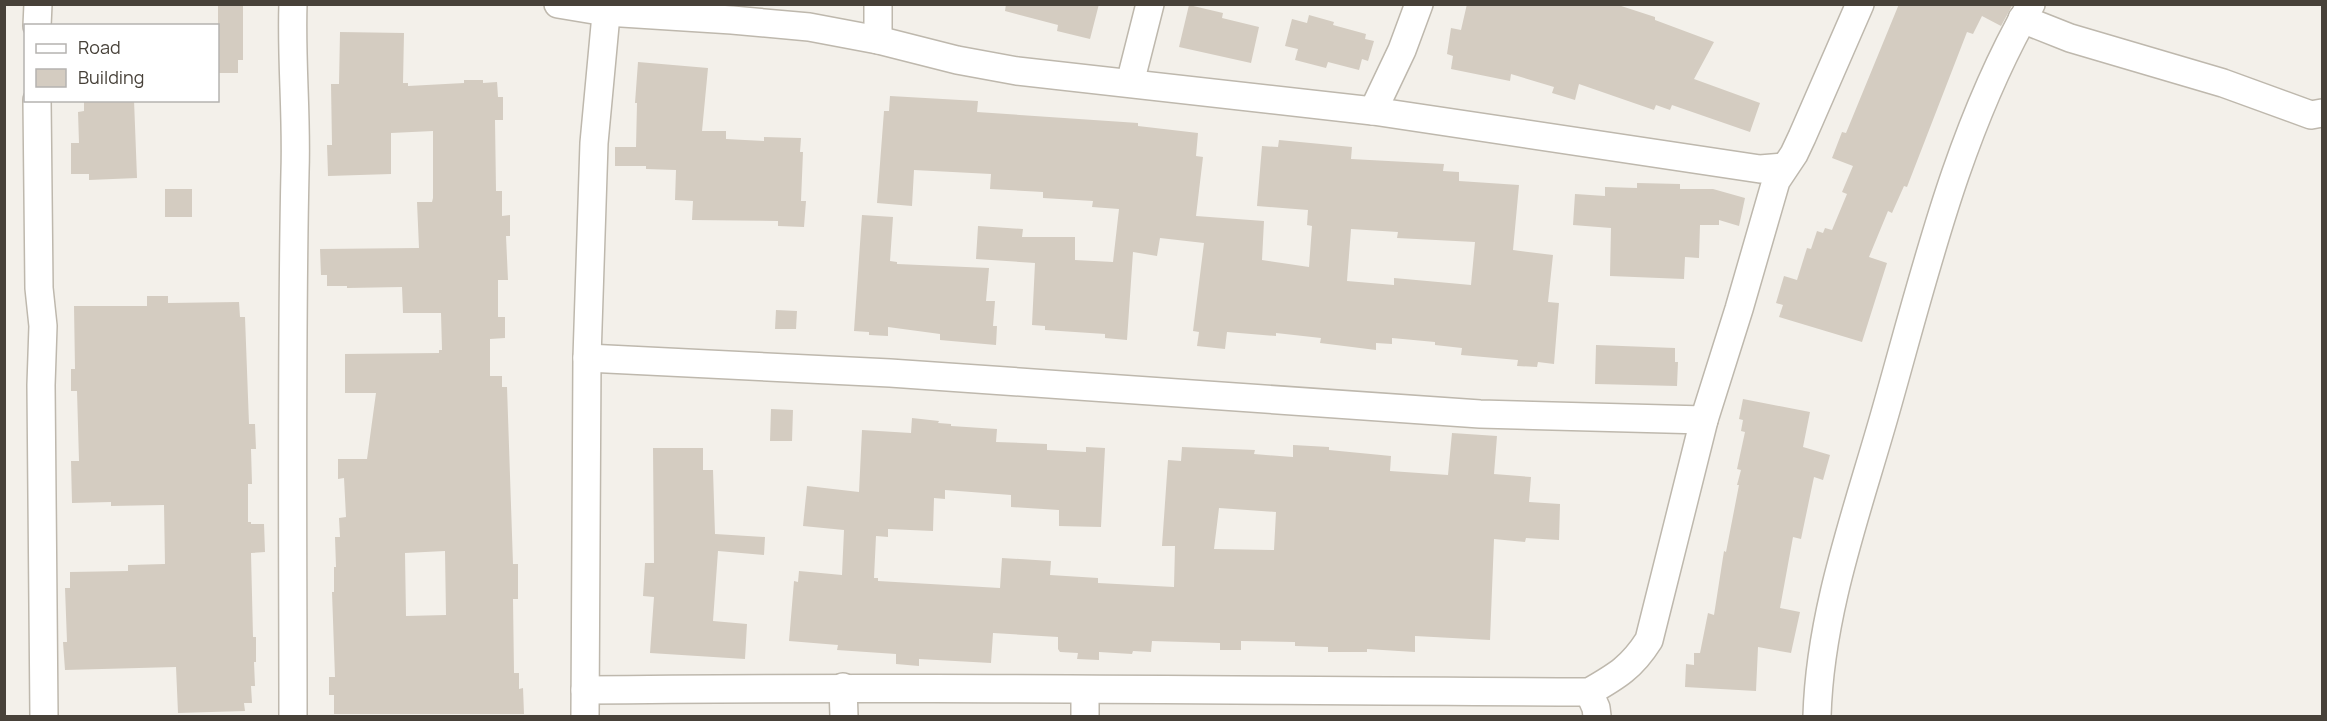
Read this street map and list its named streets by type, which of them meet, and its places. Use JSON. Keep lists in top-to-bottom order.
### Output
{
  "legend": ["Road", "Building"]
}
